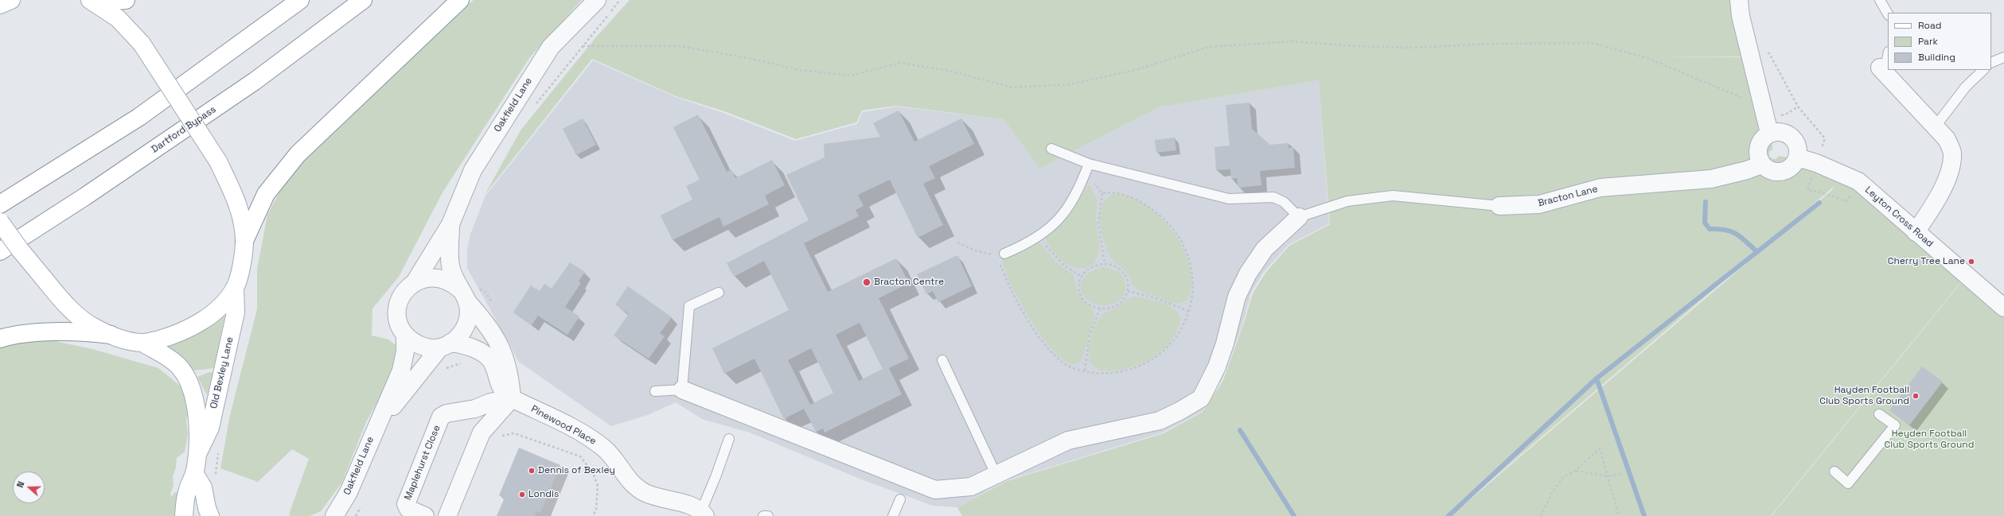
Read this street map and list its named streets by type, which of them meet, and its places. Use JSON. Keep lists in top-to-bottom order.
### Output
{
  "streets": {
    "main road": ["Dartford Bypass", "Old Bexley Lane"],
    "street": [
      "Oakfield Lane",
      "Bracton Lane",
      "Leyton Cross Road",
      "Pinewood Place",
      "Maplehurst Close"
    ]
  },
  "crossings": [
    ["Oakfield Lane", "Pinewood Place"],
    ["Bracton Lane", "Leyton Cross Road"],
    ["Pinewood Place", "Maplehurst Close"]
  ],
  "parks": ["Heyden Football Club Sports Ground"],
  "places": [
    "Cherry Tree Lane",
    "Bracton Centre",
    "Hayden Football Club Sports Ground",
    "Dennis of Bexley",
    "Londis"
  ],
  "legend": ["Road", "Park", "Building"],
  "north": "left"
}
